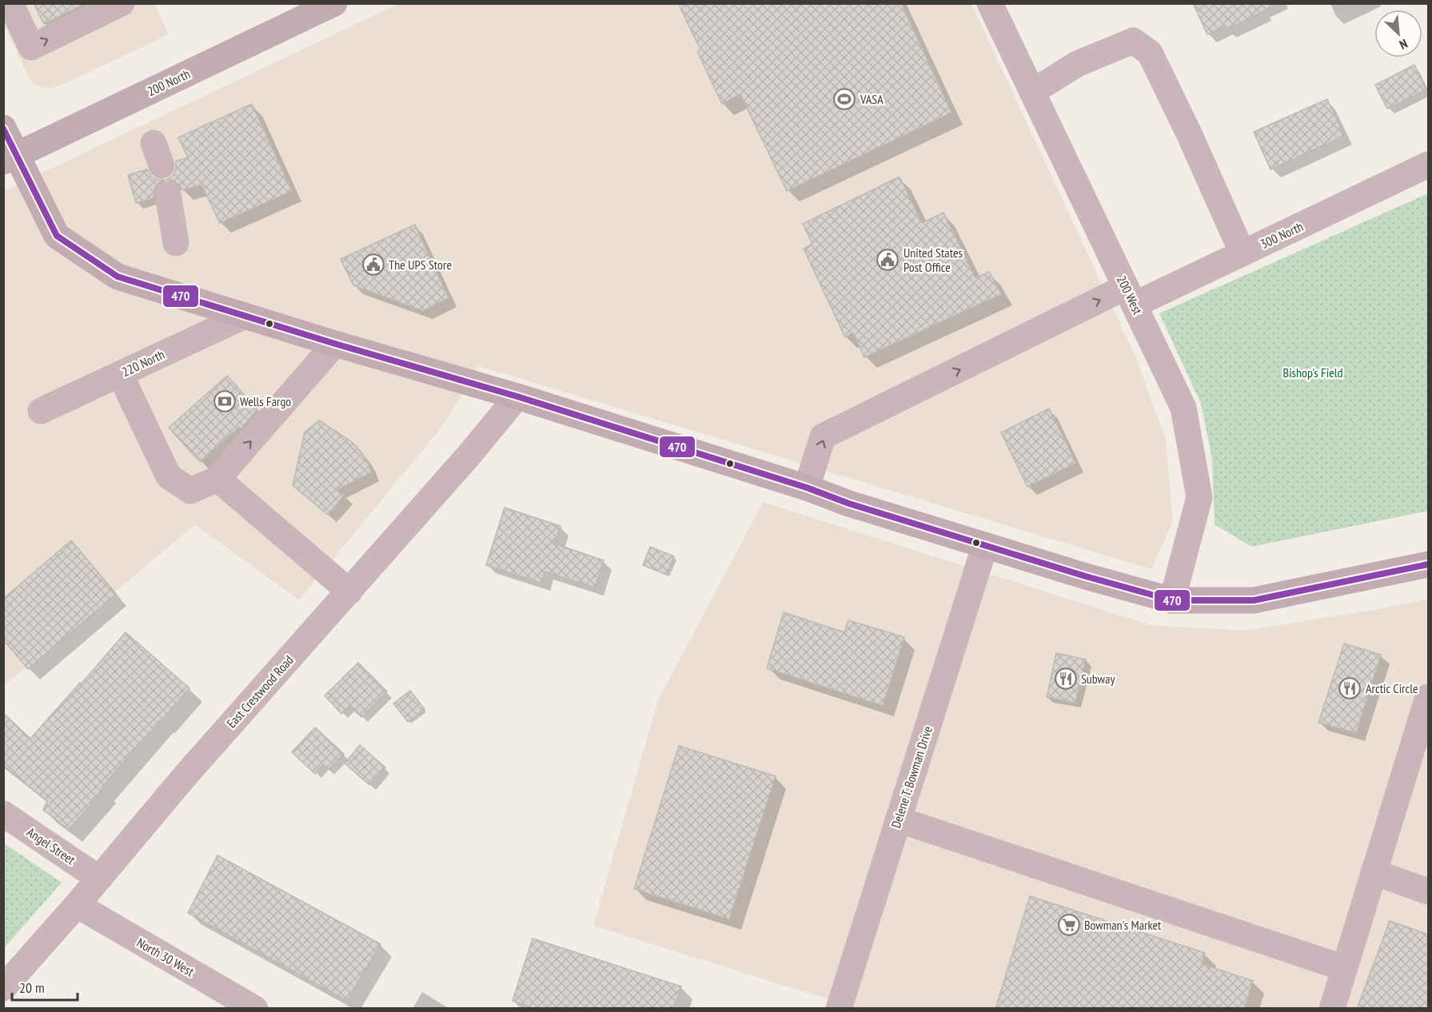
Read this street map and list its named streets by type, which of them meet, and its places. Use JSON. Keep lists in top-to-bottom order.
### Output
{
  "streets": {
    "main road": ["200 North"],
    "street": [
      "300 North",
      "200 West",
      "220 North",
      "East Crestwood Road",
      "Delene T. Bowman Drive",
      "Angel Street",
      "North 30 West"
    ]
  },
  "crossings": [
    ["300 North", "200 West"],
    ["East Crestwood Road", "Angel Street"],
    ["East Crestwood Road", "North 30 West"]
  ],
  "one_way": ["300 North"],
  "parks": ["Bishop's Field"],
  "places": {
    "sports": ["VASA"],
    "public building": ["United States Post Office", "The UPS Store"],
    "bank": ["Wells Fargo"],
    "restaurant": ["Subway", "Arctic Circle"],
    "supermarket": ["Bowman's Market"]
  },
  "lines": ["transit line 470"],
  "scale_bar": "20 m",
  "north": "bottom right"
}
